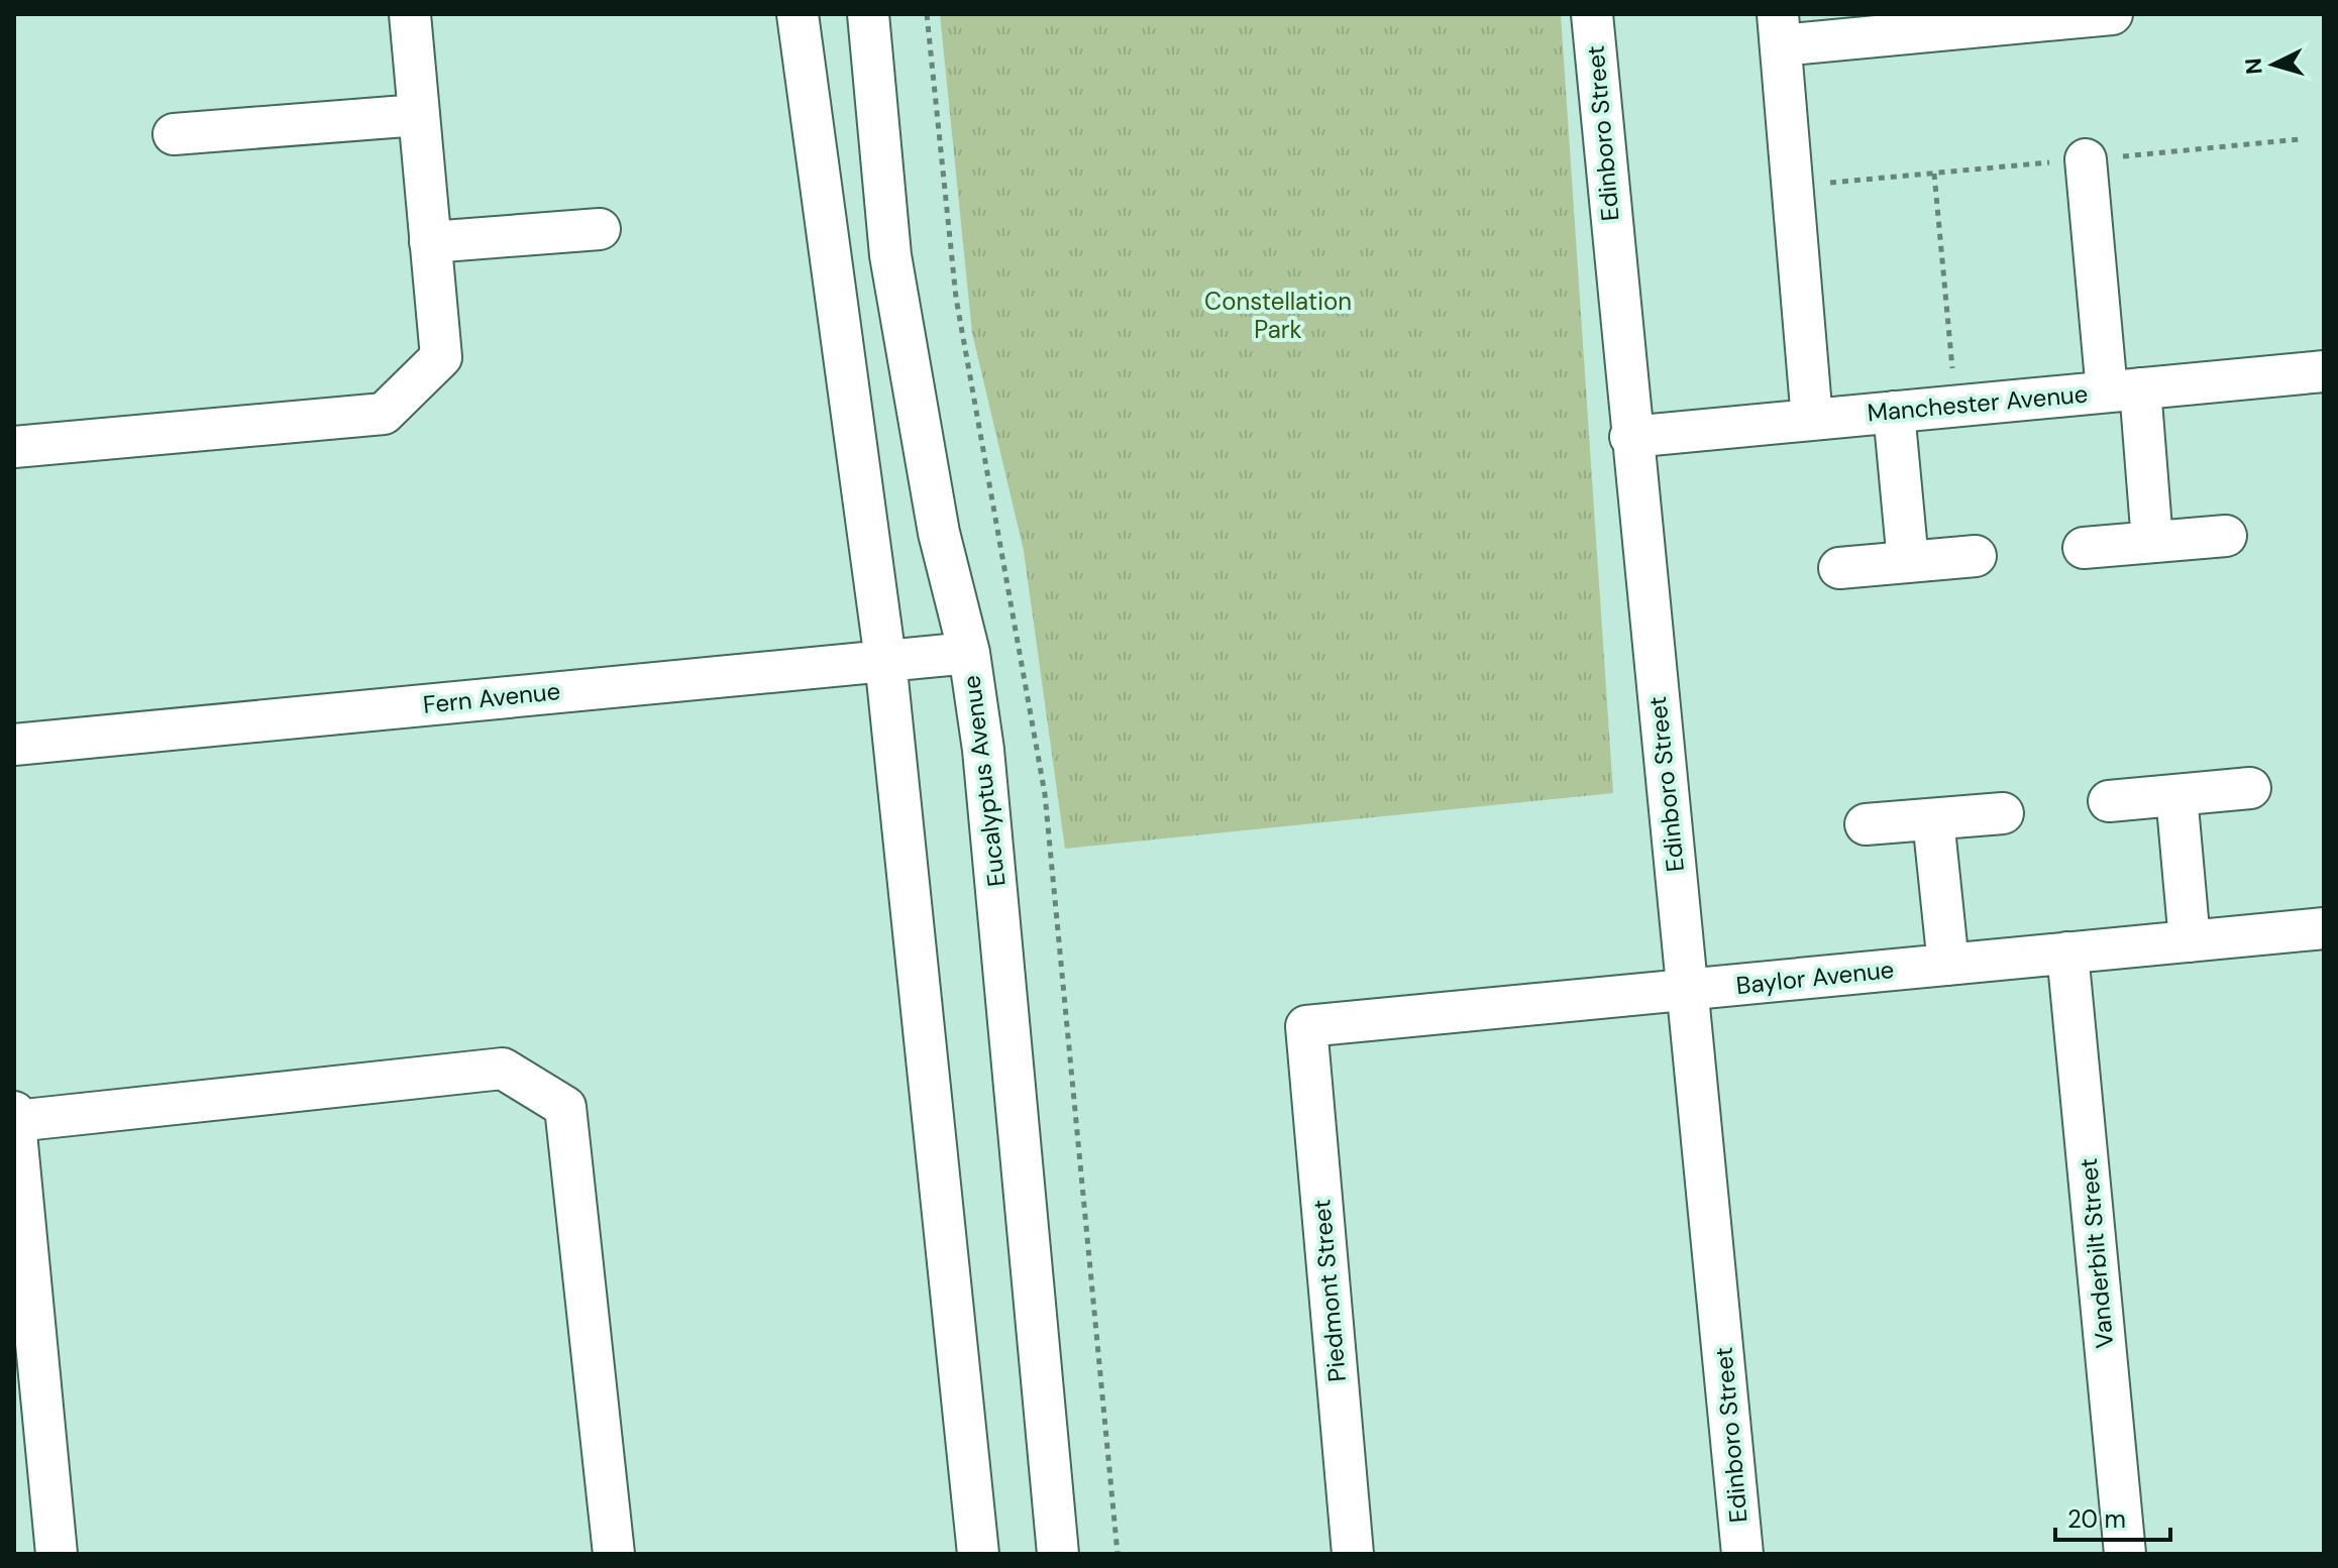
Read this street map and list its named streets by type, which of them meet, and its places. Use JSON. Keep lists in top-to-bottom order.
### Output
{
  "streets": {
    "street": [
      "Edinboro Street",
      "Manchester Avenue",
      "Fern Avenue",
      "Eucalyptus Avenue",
      "Baylor Avenue",
      "Vanderbilt Street",
      "Piedmont Street"
    ]
  },
  "crossings": [
    ["Edinboro Street", "Manchester Avenue"],
    ["Edinboro Street", "Baylor Avenue"],
    ["Fern Avenue", "Eucalyptus Avenue"],
    ["Baylor Avenue", "Vanderbilt Street"],
    ["Baylor Avenue", "Piedmont Street"]
  ],
  "parks": ["Constellation Park"],
  "scale_bar": "20 m",
  "north": "left"
}
